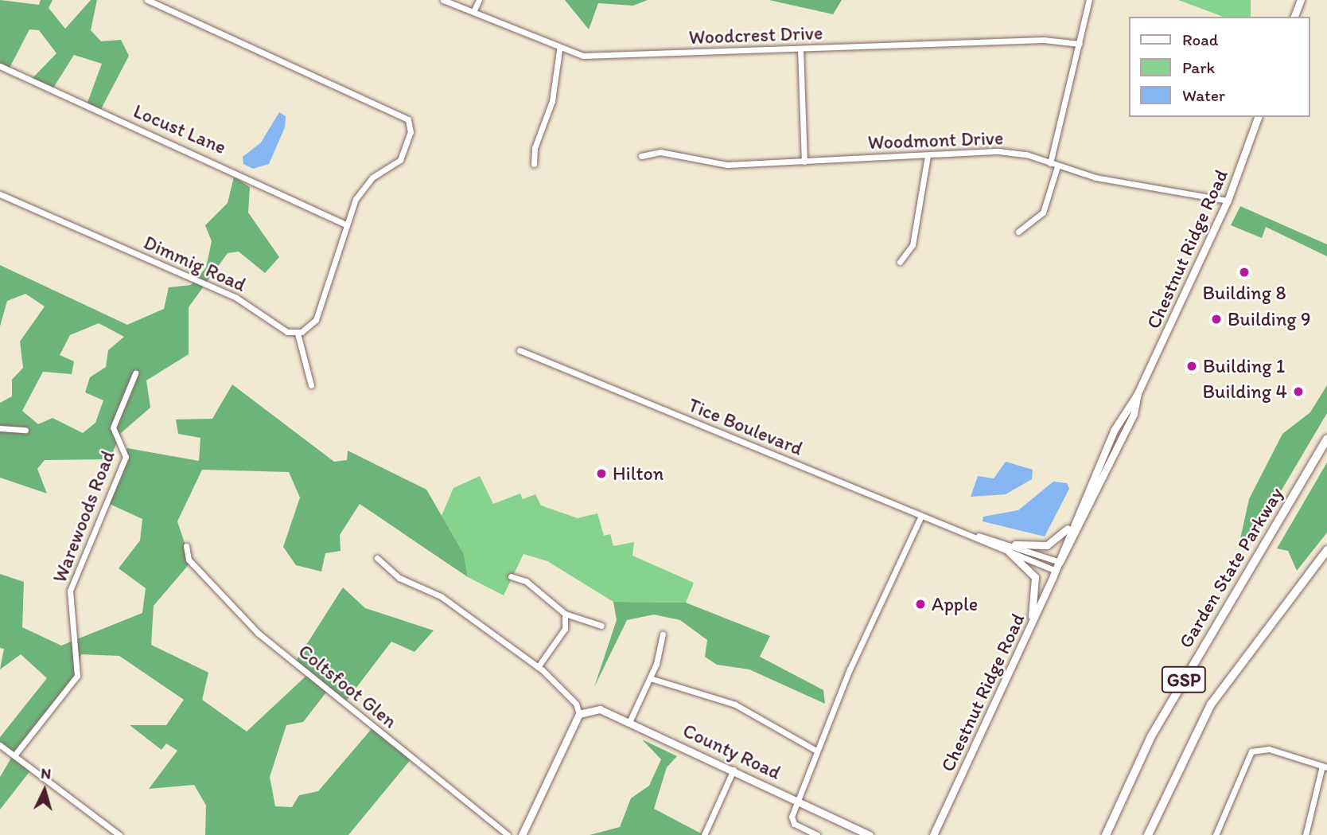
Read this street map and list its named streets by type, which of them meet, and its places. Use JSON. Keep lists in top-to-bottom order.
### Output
{
  "streets": {
    "highway": ["Garden State Parkway", "GSP"],
    "main road": ["Chestnut Ridge Road", "County Road"],
    "street": [
      "Woodcrest Drive",
      "Locust Lane",
      "Woodmont Drive",
      "Dimmig Road",
      "Tice Boulevard",
      "Warewoods Road",
      "Coltsfoot Glen"
    ]
  },
  "crossings": [
    ["Woodmont Drive", "Chestnut Ridge Road"],
    ["Chestnut Ridge Road", "Tice Boulevard"]
  ],
  "places": [
    "Building 8",
    "Building 9",
    "Building 1",
    "Building 4",
    "Hilton",
    "Apple"
  ],
  "legend": ["Road", "Park", "Water"],
  "north": "top"
}
